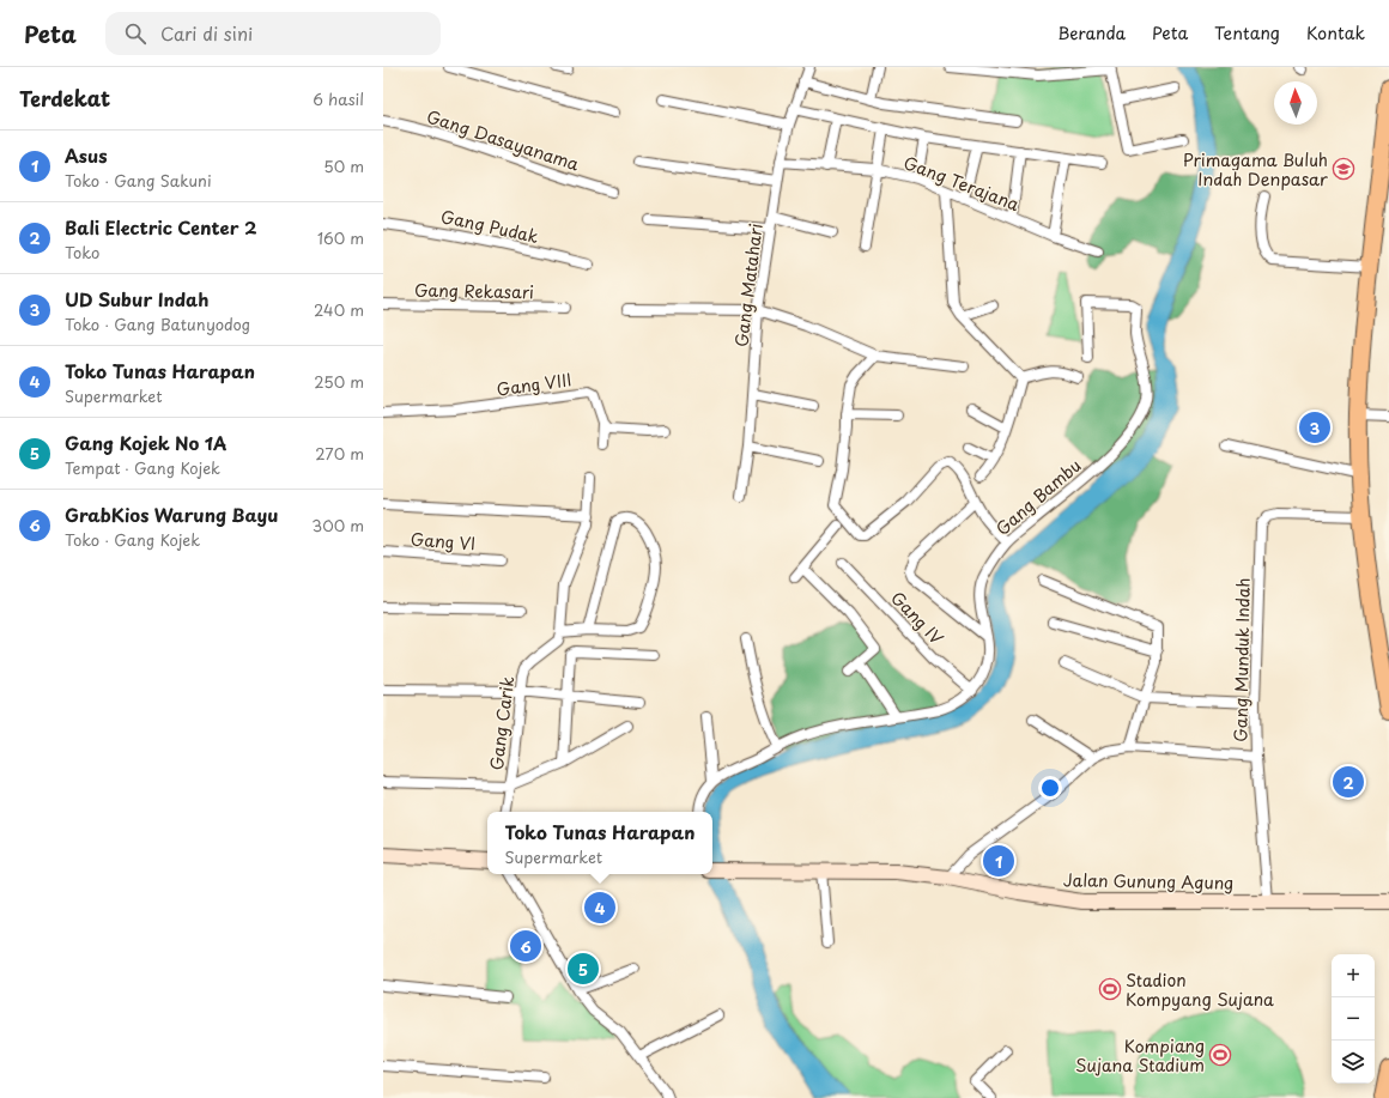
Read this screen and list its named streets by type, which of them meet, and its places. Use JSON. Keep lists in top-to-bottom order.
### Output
{
  "streets": {
    "main road": ["Jalan Gunung Agung"],
    "street": [
      "Gang Dasayanama",
      "Gang Terajana",
      "Gang Pudak",
      "Gang Matahari",
      "Gang Rekasari",
      "Gang VIII",
      "Gang Bambu",
      "Gang VI",
      "Gang IV",
      "Gang Munduk Indah",
      "Gang Carik"
    ]
  },
  "crossings": [
    ["Gang Terajana", "Gang Matahari"],
    ["Gang Bambu", "Gang IV"],
    ["Gang Munduk Indah", "Jalan Gunung Agung"]
  ],
  "places": {
    "school or university": ["Primagama Buluh Indah Denpasar"],
    "sports": ["Stadion Kompyang Sujana", "Kompiang Sujana Stadium"]
  },
  "north": "top",
  "page": {
    "header": "Peta",
    "search": "Cari di sini",
    "nav": [
      "Beranda",
      "Peta",
      "Tentang",
      "Kontak"
    ],
    "heading": ["Terdekat", "6 hasil"],
    "list": [
      {
        "mark": "1",
        "name": "Asus",
        "note": "Toko · Gang Sakuni",
        "value": "50 m"
      },
      {
        "mark": "2",
        "name": "Bali Electric Center 2",
        "note": "Toko",
        "value": "160 m"
      },
      {
        "mark": "3",
        "name": "UD Subur Indah",
        "note": "Toko · Gang Batunyodog",
        "value": "240 m"
      },
      {
        "mark": "4",
        "name": "Toko Tunas Harapan",
        "note": "Supermarket",
        "value": "250 m"
      },
      {
        "mark": "5",
        "name": "Gang Kojek No 1A",
        "note": "Tempat · Gang Kojek",
        "value": "270 m"
      },
      {
        "mark": "6",
        "name": "GrabKios Warung Bayu",
        "note": "Toko · Gang Kojek",
        "value": "300 m"
      }
    ],
    "pins": [
      "3",
      "2",
      "1",
      "4",
      "6",
      "5"
    ],
    "popup": ["Toko Tunas Harapan", "Supermarket"],
    "map_buttons": ["+", "−"]
  }
}
